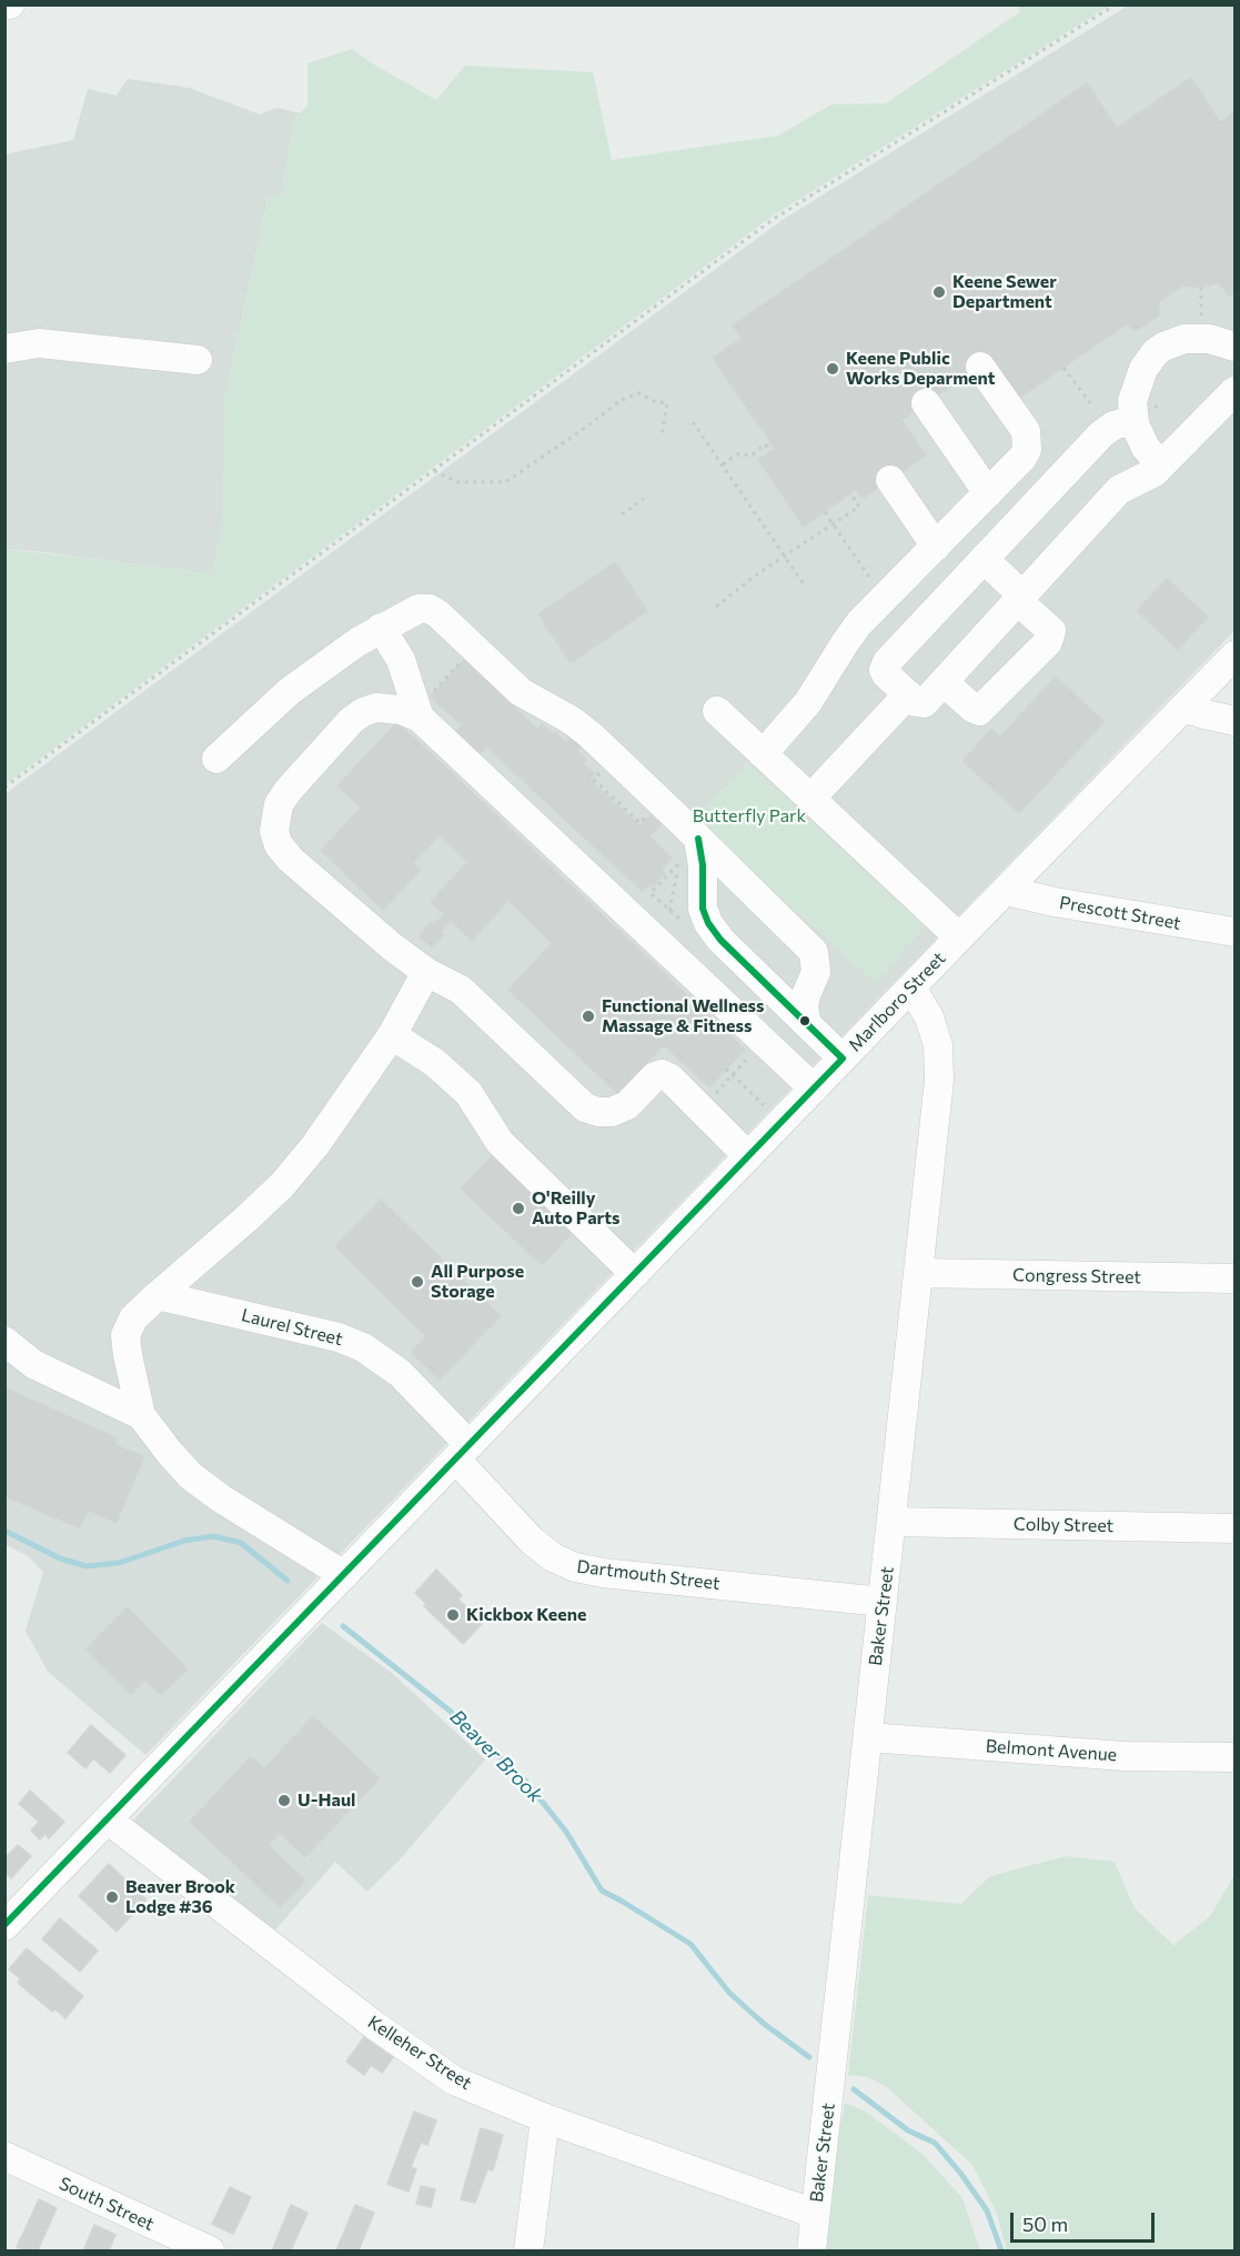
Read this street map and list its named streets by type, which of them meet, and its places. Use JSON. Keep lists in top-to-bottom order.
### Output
{
  "streets": {
    "street": [
      "Prescott Street",
      "Marlboro Street",
      "Congress Street",
      "Laurel Street",
      "Colby Street",
      "Dartmouth Street",
      "Baker Street",
      "Belmont Avenue",
      "Kelleher Street",
      "South Street"
    ]
  },
  "crossings": [
    ["Prescott Street", "Marlboro Street"],
    ["Marlboro Street", "Laurel Street"],
    ["Marlboro Street", "Dartmouth Street"],
    ["Marlboro Street", "Baker Street"],
    ["Marlboro Street", "Kelleher Street"],
    ["Congress Street", "Baker Street"],
    ["Laurel Street", "Dartmouth Street"],
    ["Colby Street", "Baker Street"],
    ["Dartmouth Street", "Baker Street"],
    ["Baker Street", "Belmont Avenue"],
    ["Baker Street", "Kelleher Street"]
  ],
  "water": ["Beaver Brook"],
  "parks": ["Butterfly Park"],
  "places": [
    "Keene Sewer Department",
    "Keene Public Works Deparment",
    "Functional Wellness Massage & Fitness",
    "O'Reilly Auto Parts",
    "All Purpose Storage",
    "Kickbox Keene",
    "U-Haul",
    "Beaver Brook Lodge #36"
  ],
  "scale_bar": "50 m"
}
